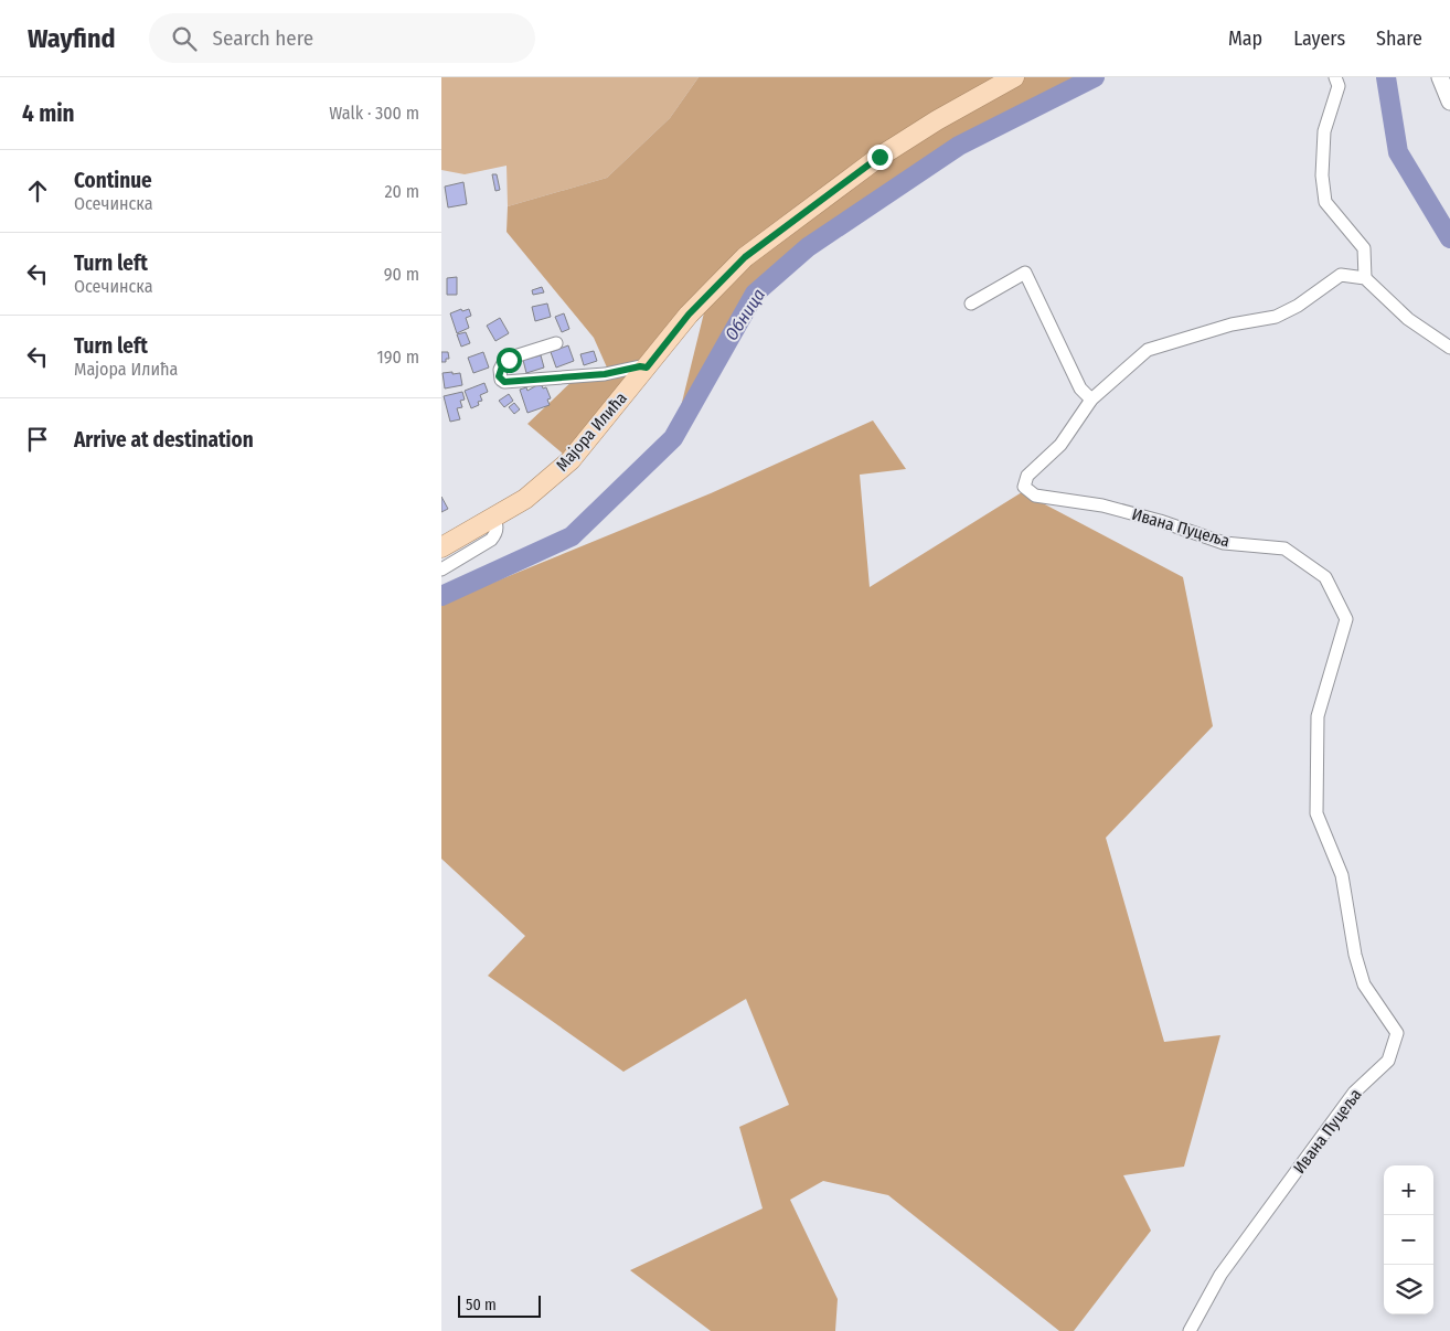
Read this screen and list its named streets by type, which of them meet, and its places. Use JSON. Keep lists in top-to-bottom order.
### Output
{
  "streets": {
    "main road": ["Мајора Илића"],
    "street": ["Ивана Пуцеља"]
  },
  "water": ["Обница"],
  "scale_bar": "50 m",
  "page": {
    "header": "Wayfind",
    "search": "Search here",
    "nav": ["Map", "Layers", "Share"],
    "heading": ["4 min", "Walk · 300 m"],
    "list": [
      ["Continue", "Осечинска", "20 m"],
      ["Turn left", "Осечинска", "90 m"],
      ["Turn left", "Мајора Илића", "190 m"],
      "Arrive at destination"
    ],
    "map_buttons": ["+", "−"],
    "scale": "50 m"
  }
}
